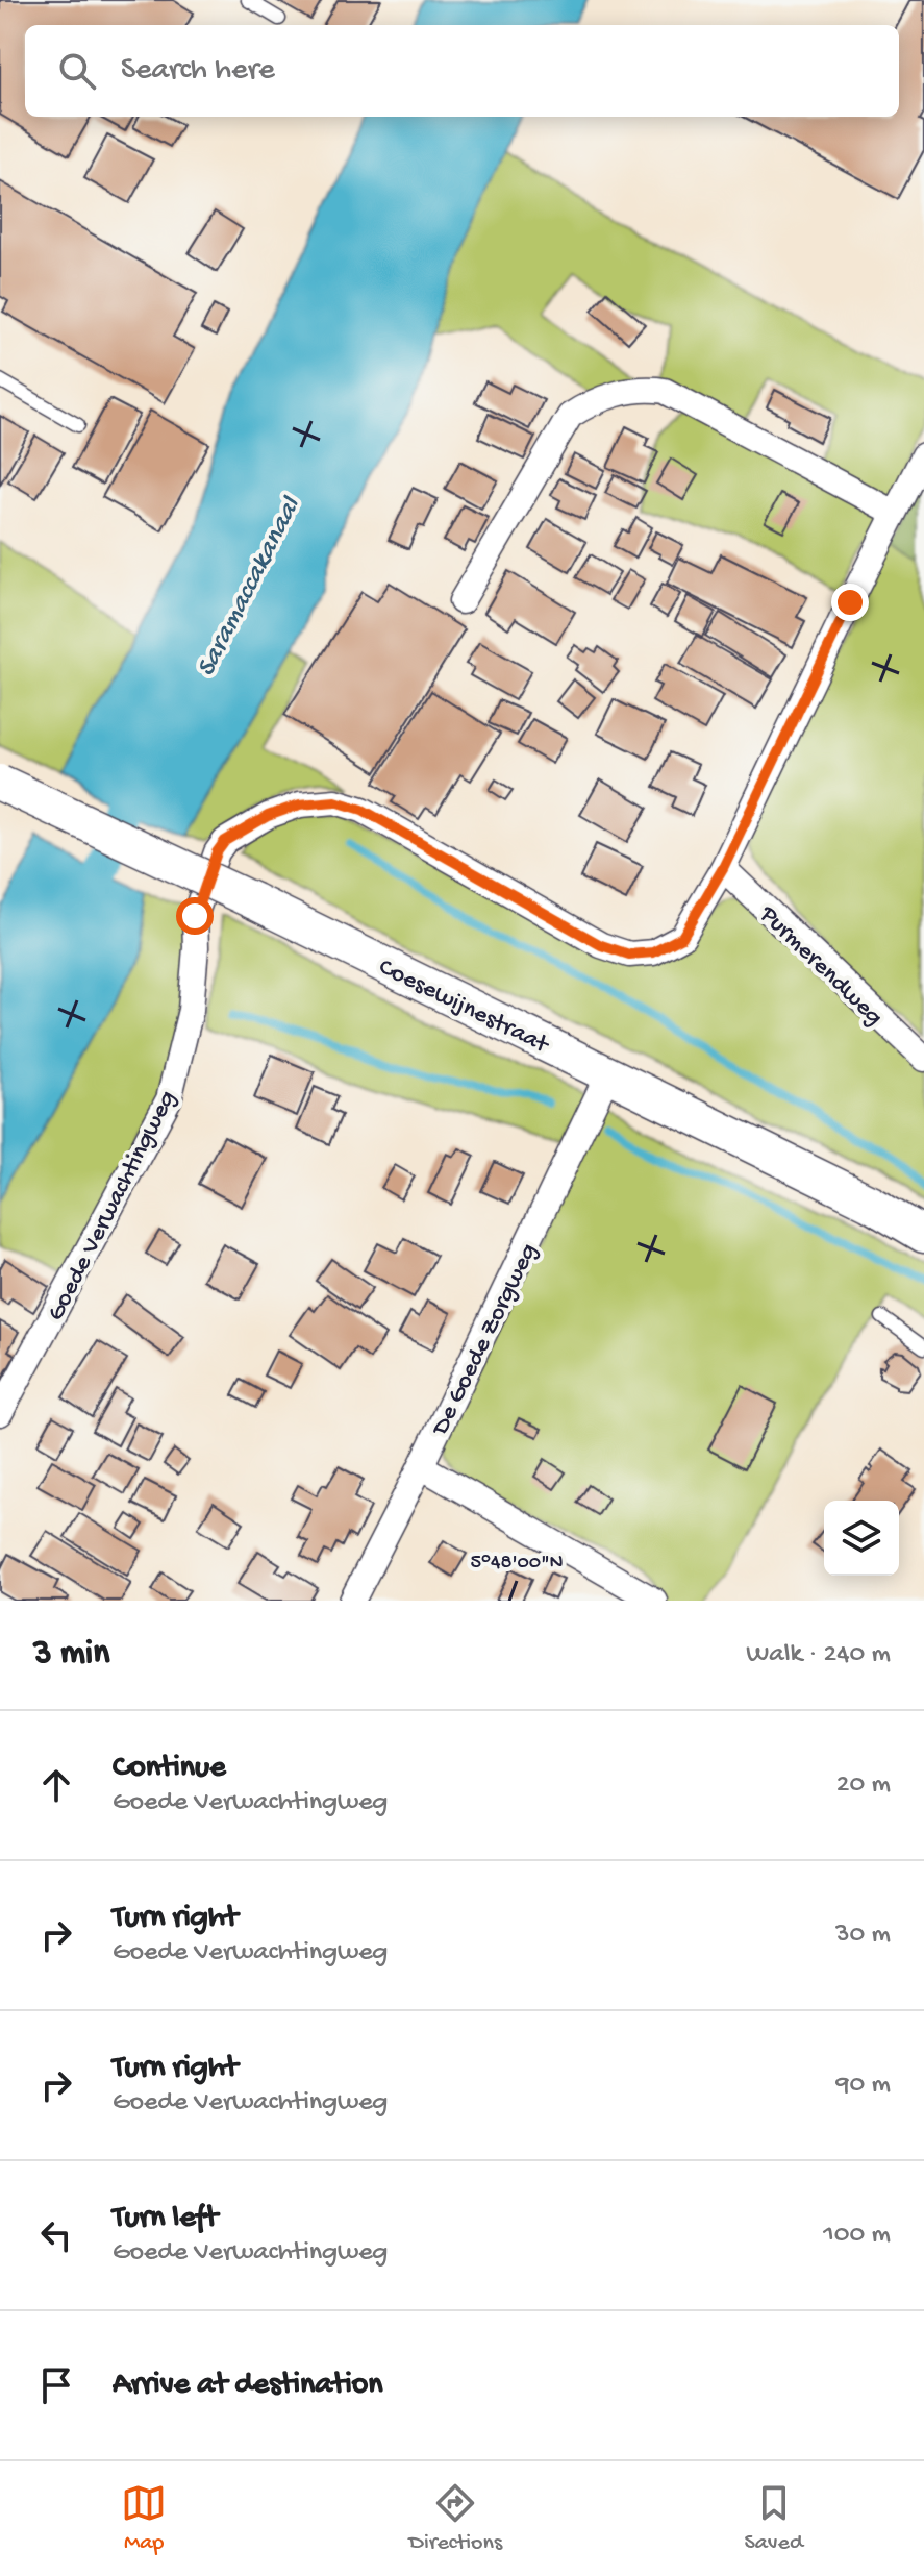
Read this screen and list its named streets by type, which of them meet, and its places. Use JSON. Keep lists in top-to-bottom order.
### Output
{
  "streets": {
    "main road": ["Coesewijnestraat"],
    "street": ["Purmerendweg", "Goede Verwachtingweg", "De Goede Zorgweg"]
  },
  "crossings": [
    ["Purmerendweg", "Goede Verwachtingweg"],
    ["Coesewijnestraat", "De Goede Zorgweg"]
  ],
  "water": ["Saramaccakanaal"],
  "page": {
    "search": "Search here",
    "heading": ["3 min", "Walk · 240 m"],
    "list": [
      ["Continue", "Goede Verwachtingweg", "20 m"],
      ["Turn right", "Goede Verwachtingweg", "30 m"],
      ["Turn right", "Goede Verwachtingweg", "90 m"],
      ["Turn left", "Goede Verwachtingweg", "100 m"],
      "Arrive at destination"
    ],
    "nav": ["Map", "Directions", "Saved"]
  },
  "coordinates": ["5°48'00\"N"]
}
